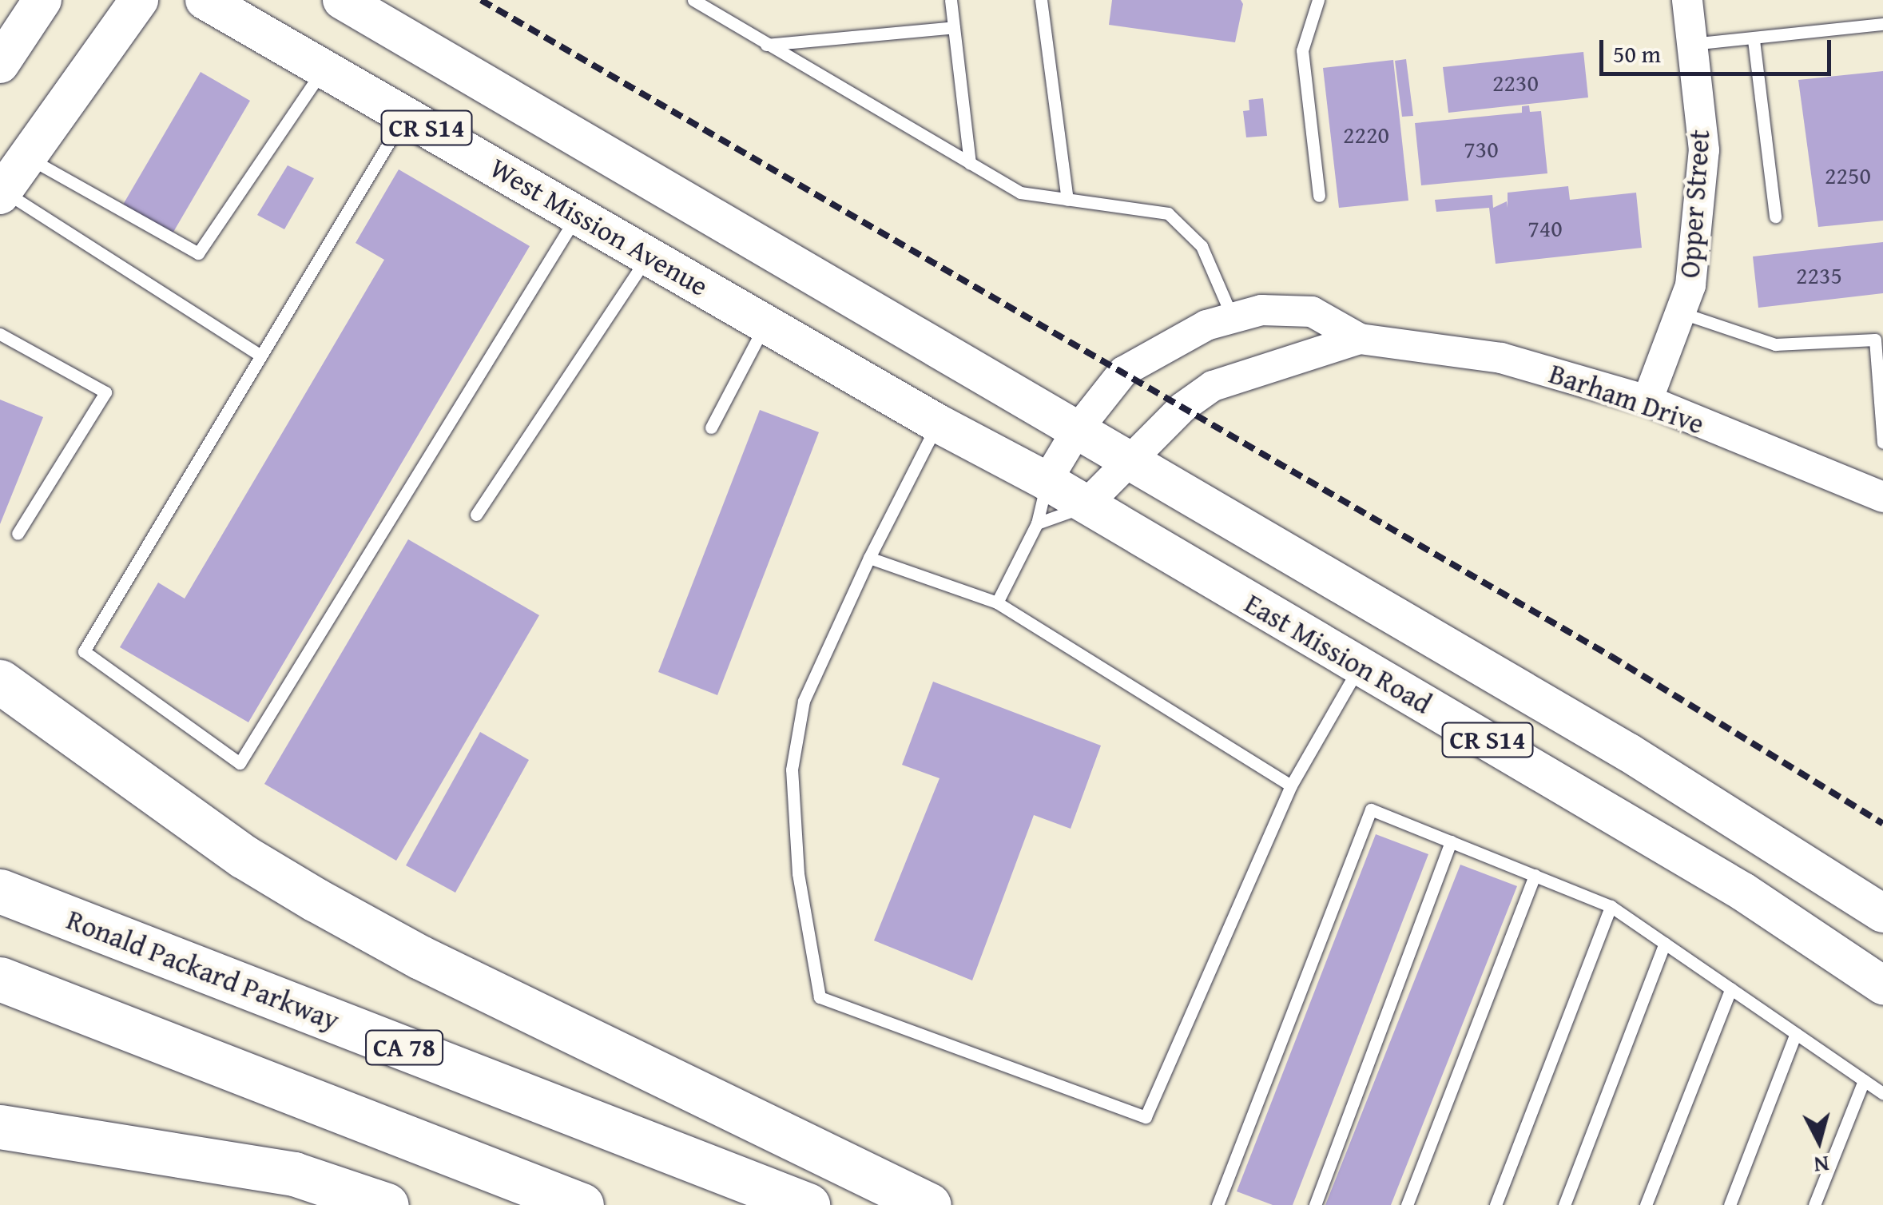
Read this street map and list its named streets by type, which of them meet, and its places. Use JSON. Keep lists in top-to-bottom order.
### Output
{
  "streets": {
    "highway": ["Ronald Packard Parkway", "CA 78"],
    "main road": ["CR S14", "West Mission Avenue", "East Mission Road"],
    "street": ["Opper Street", "Barham Drive"]
  },
  "crossings": [
    ["CR S14", "Barham Drive"],
    ["Opper Street", "Barham Drive"],
    ["West Mission Avenue", "East Mission Road"],
    ["Barham Drive", "East Mission Road"]
  ],
  "house_numbers": [
    "2230",
    "2220",
    "730",
    "2250",
    "740",
    "2235"
  ],
  "scale_bar": "50 m",
  "north": "bottom"
}
